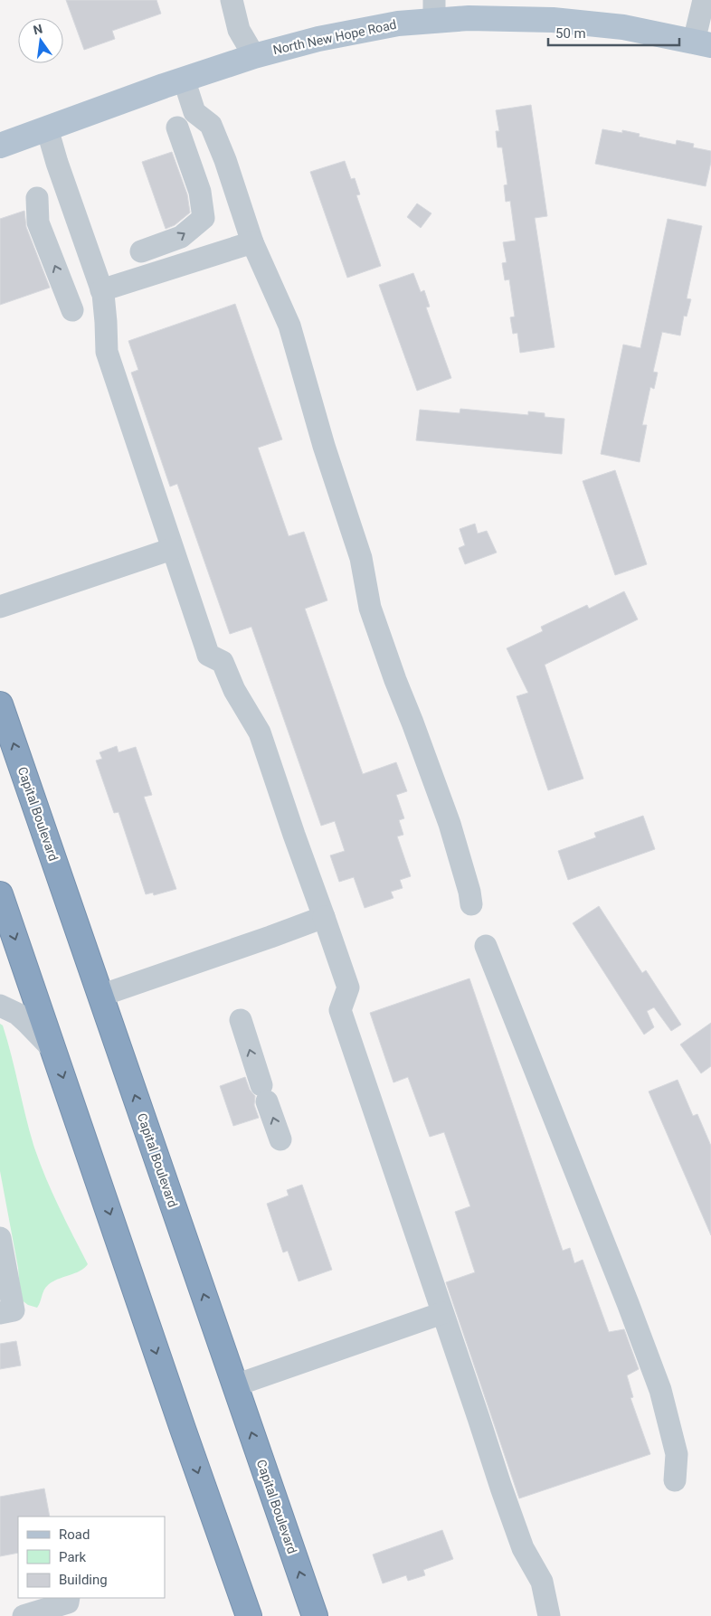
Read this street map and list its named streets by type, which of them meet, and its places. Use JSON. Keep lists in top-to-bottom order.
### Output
{
  "streets": {
    "highway": ["Capital Boulevard"],
    "main road": ["North New Hope Road"]
  },
  "legend": ["Road", "Park", "Building"],
  "scale_bar": "50 m",
  "north": "top"
}
